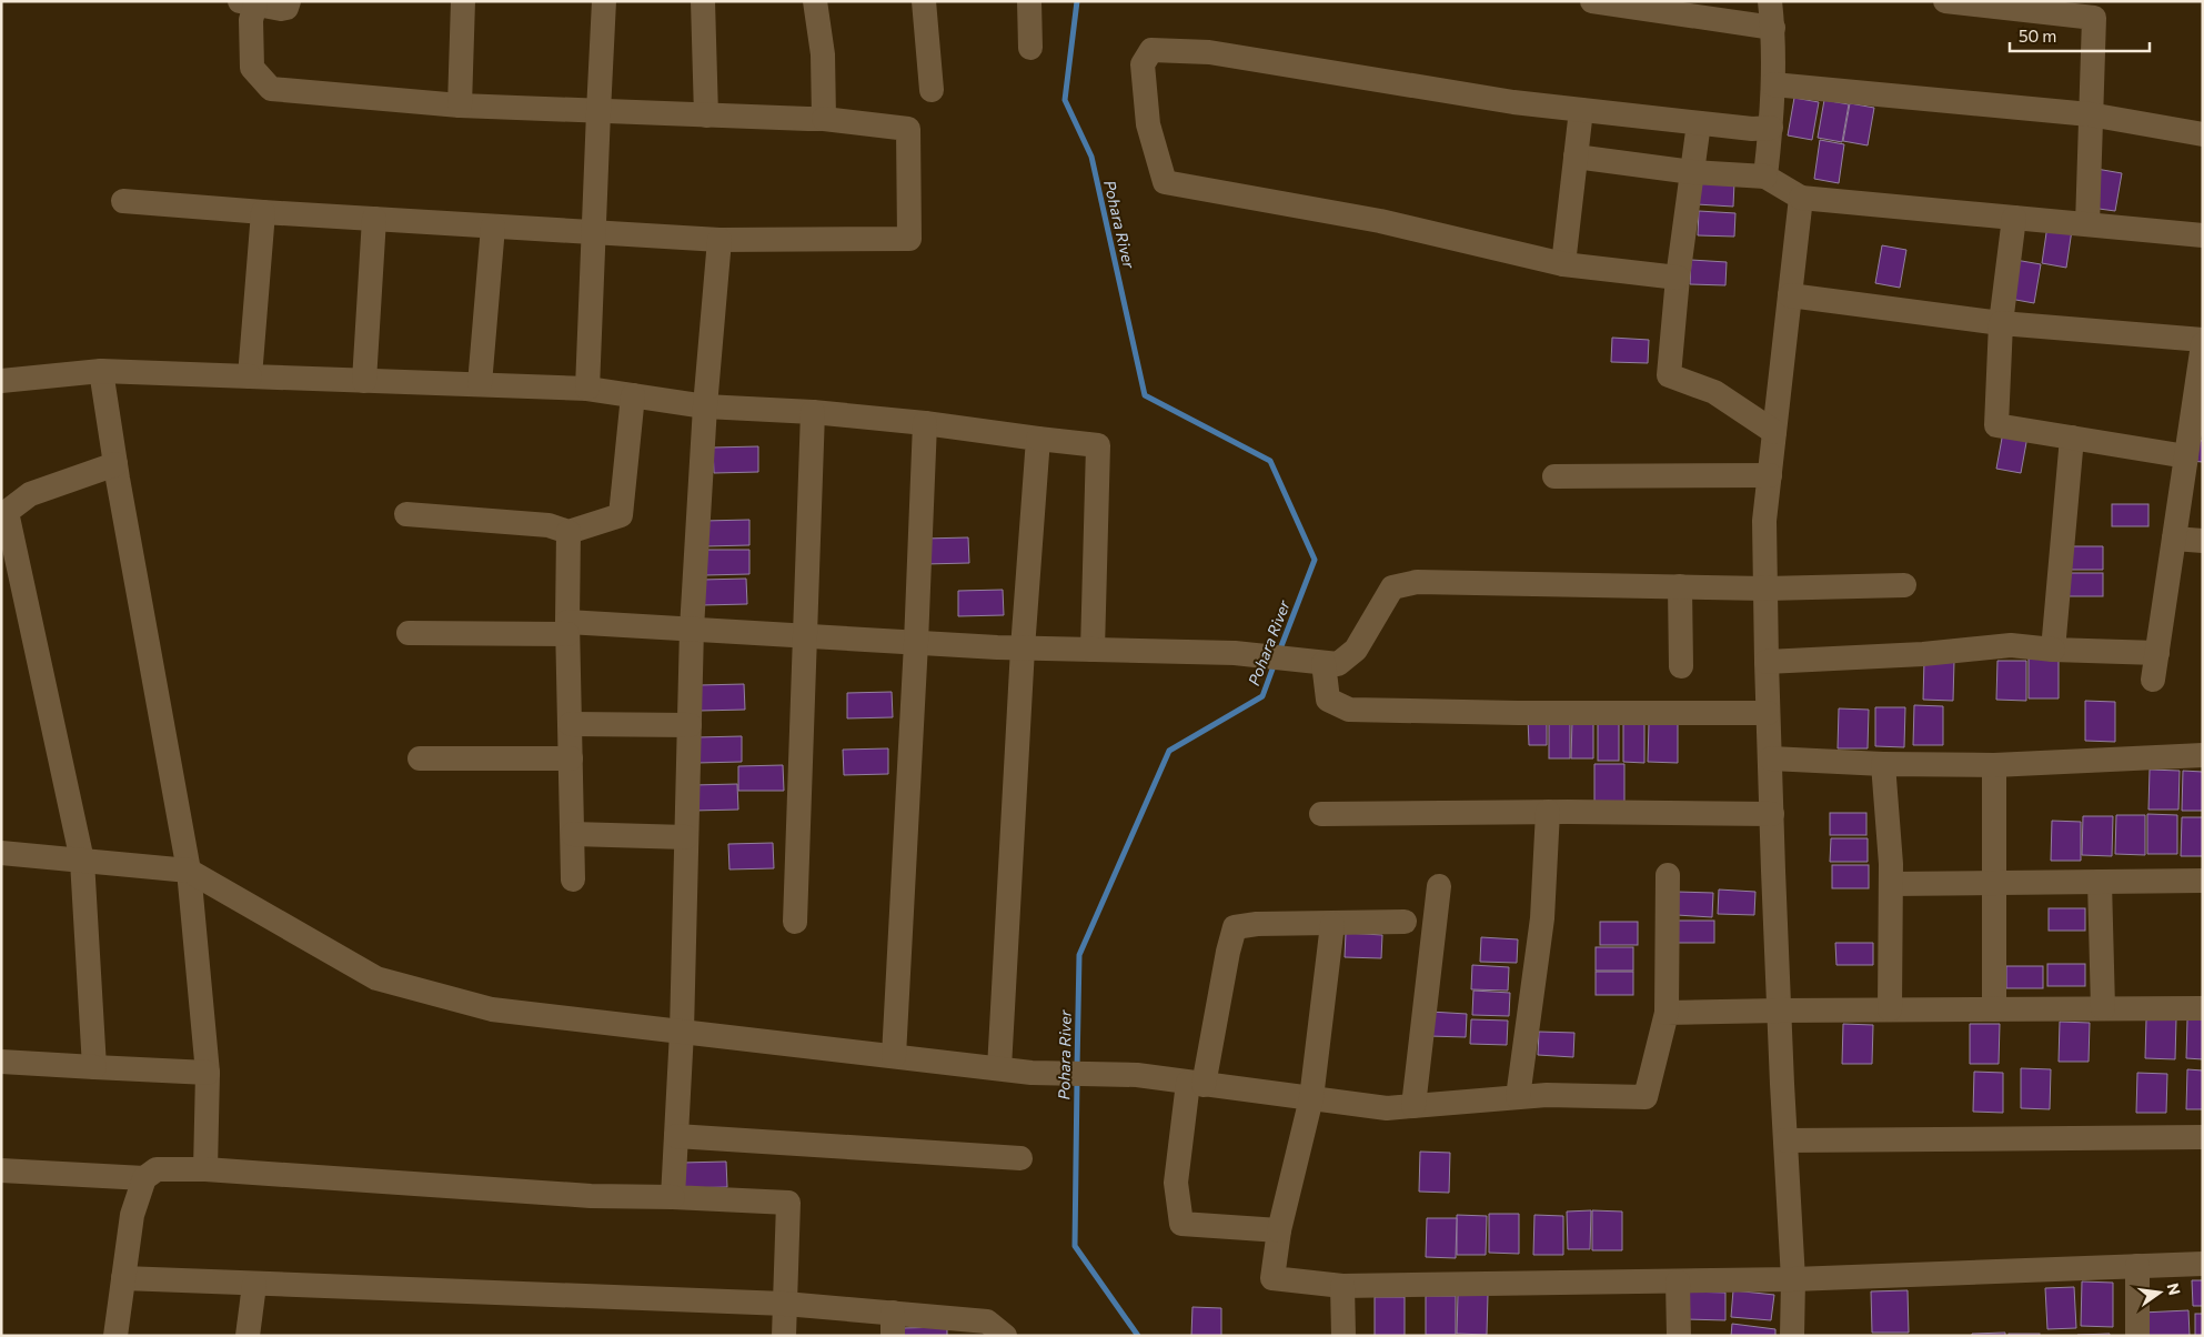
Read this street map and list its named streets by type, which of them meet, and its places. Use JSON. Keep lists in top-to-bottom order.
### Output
{
  "water": ["Pohara River"],
  "scale_bar": "50 m",
  "north": "right"
}
